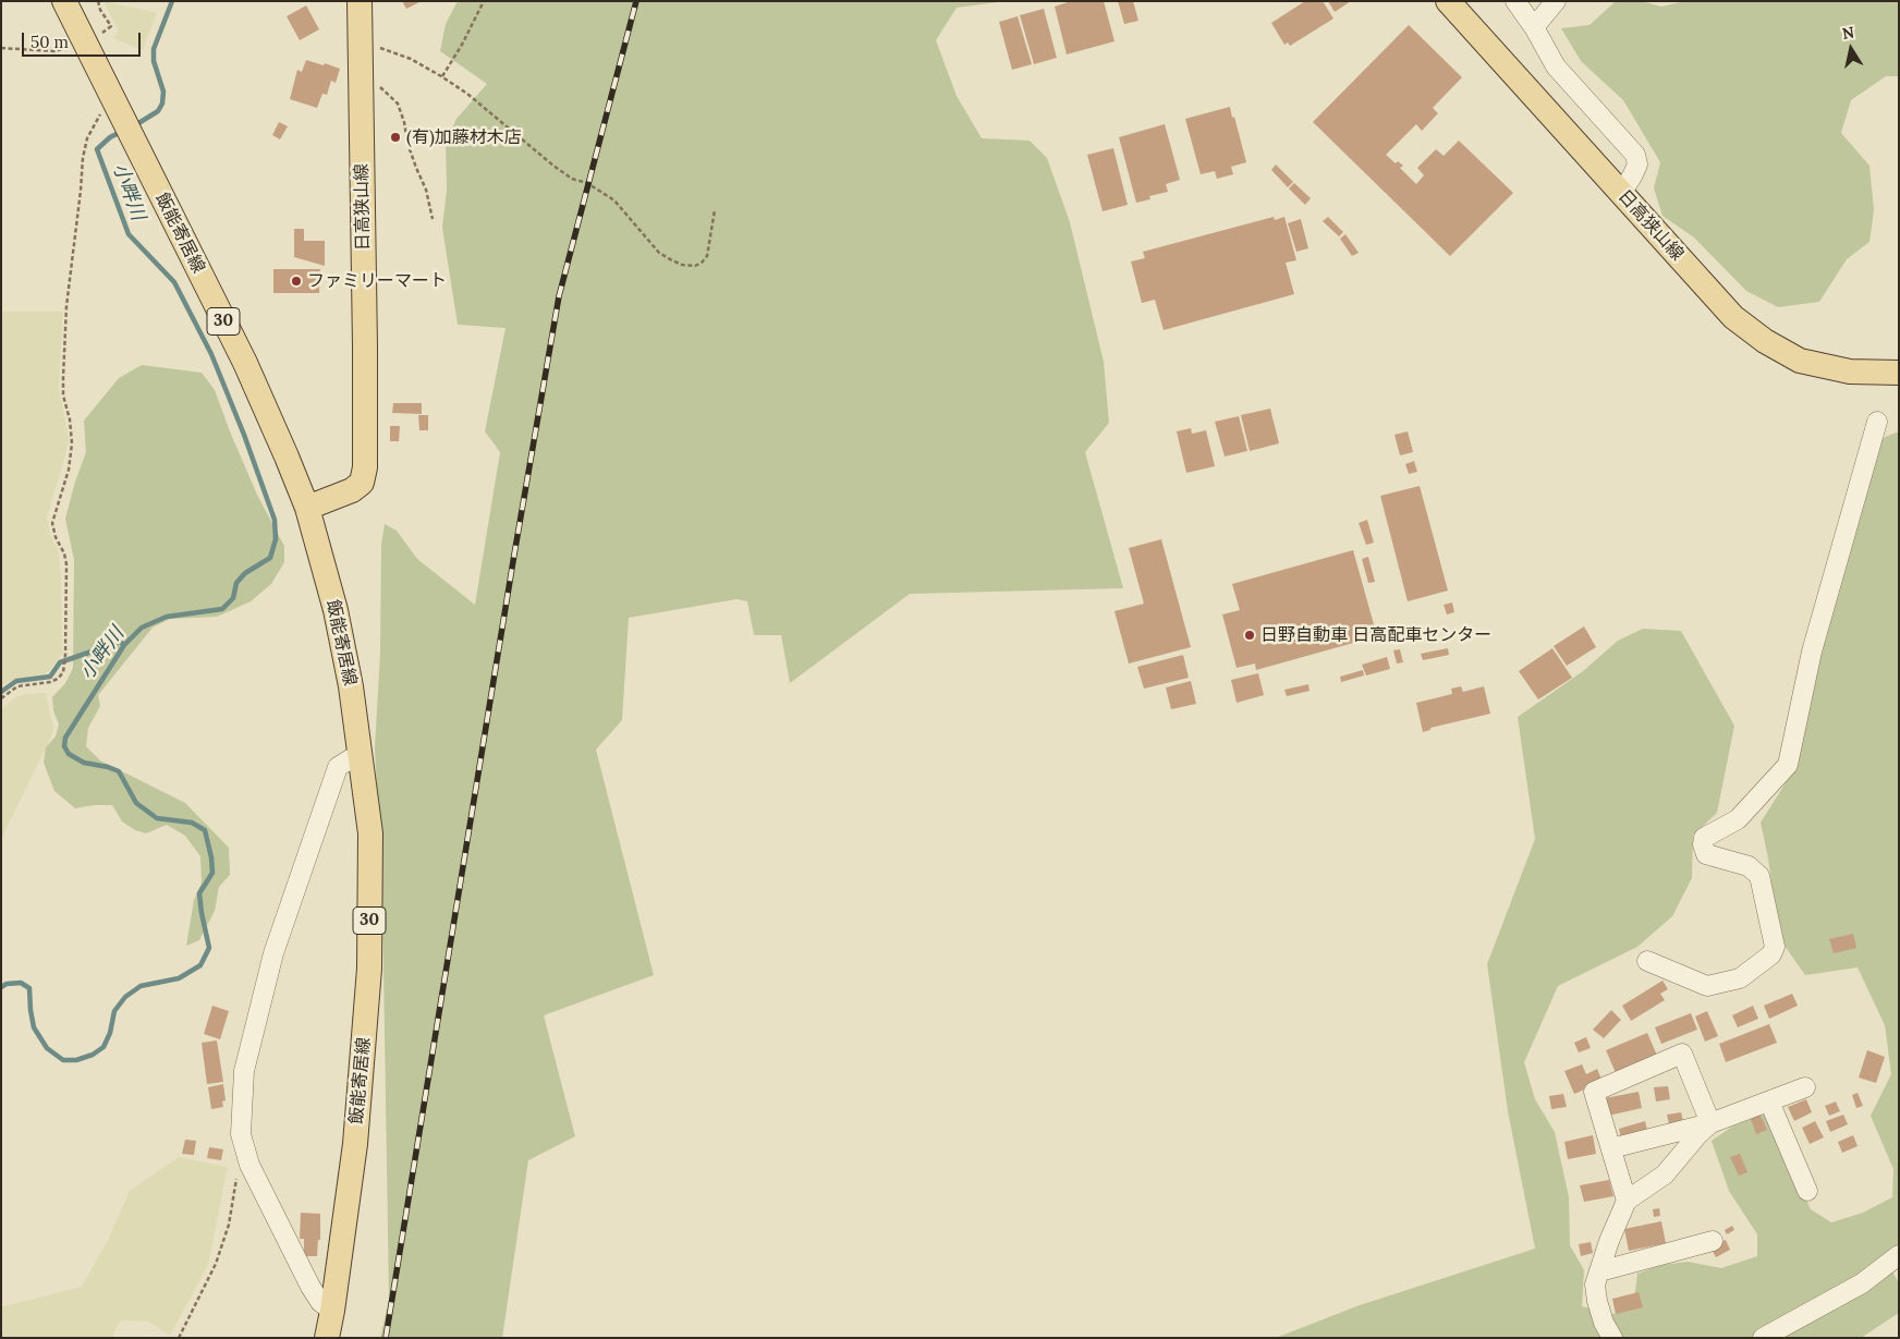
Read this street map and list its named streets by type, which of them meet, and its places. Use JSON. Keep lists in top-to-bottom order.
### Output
{
  "streets": {
    "main road": ["日高狭山線", "飯能寄居線", "30"]
  },
  "crossings": [
    ["日高狭山線", "飯能寄居線"]
  ],
  "water": ["小畔川"],
  "places": ["(有)加藤材木店", "ファミリーマート", "日野自動車 日高配車センター"],
  "scale_bar": "50 m",
  "north": "top"
}
